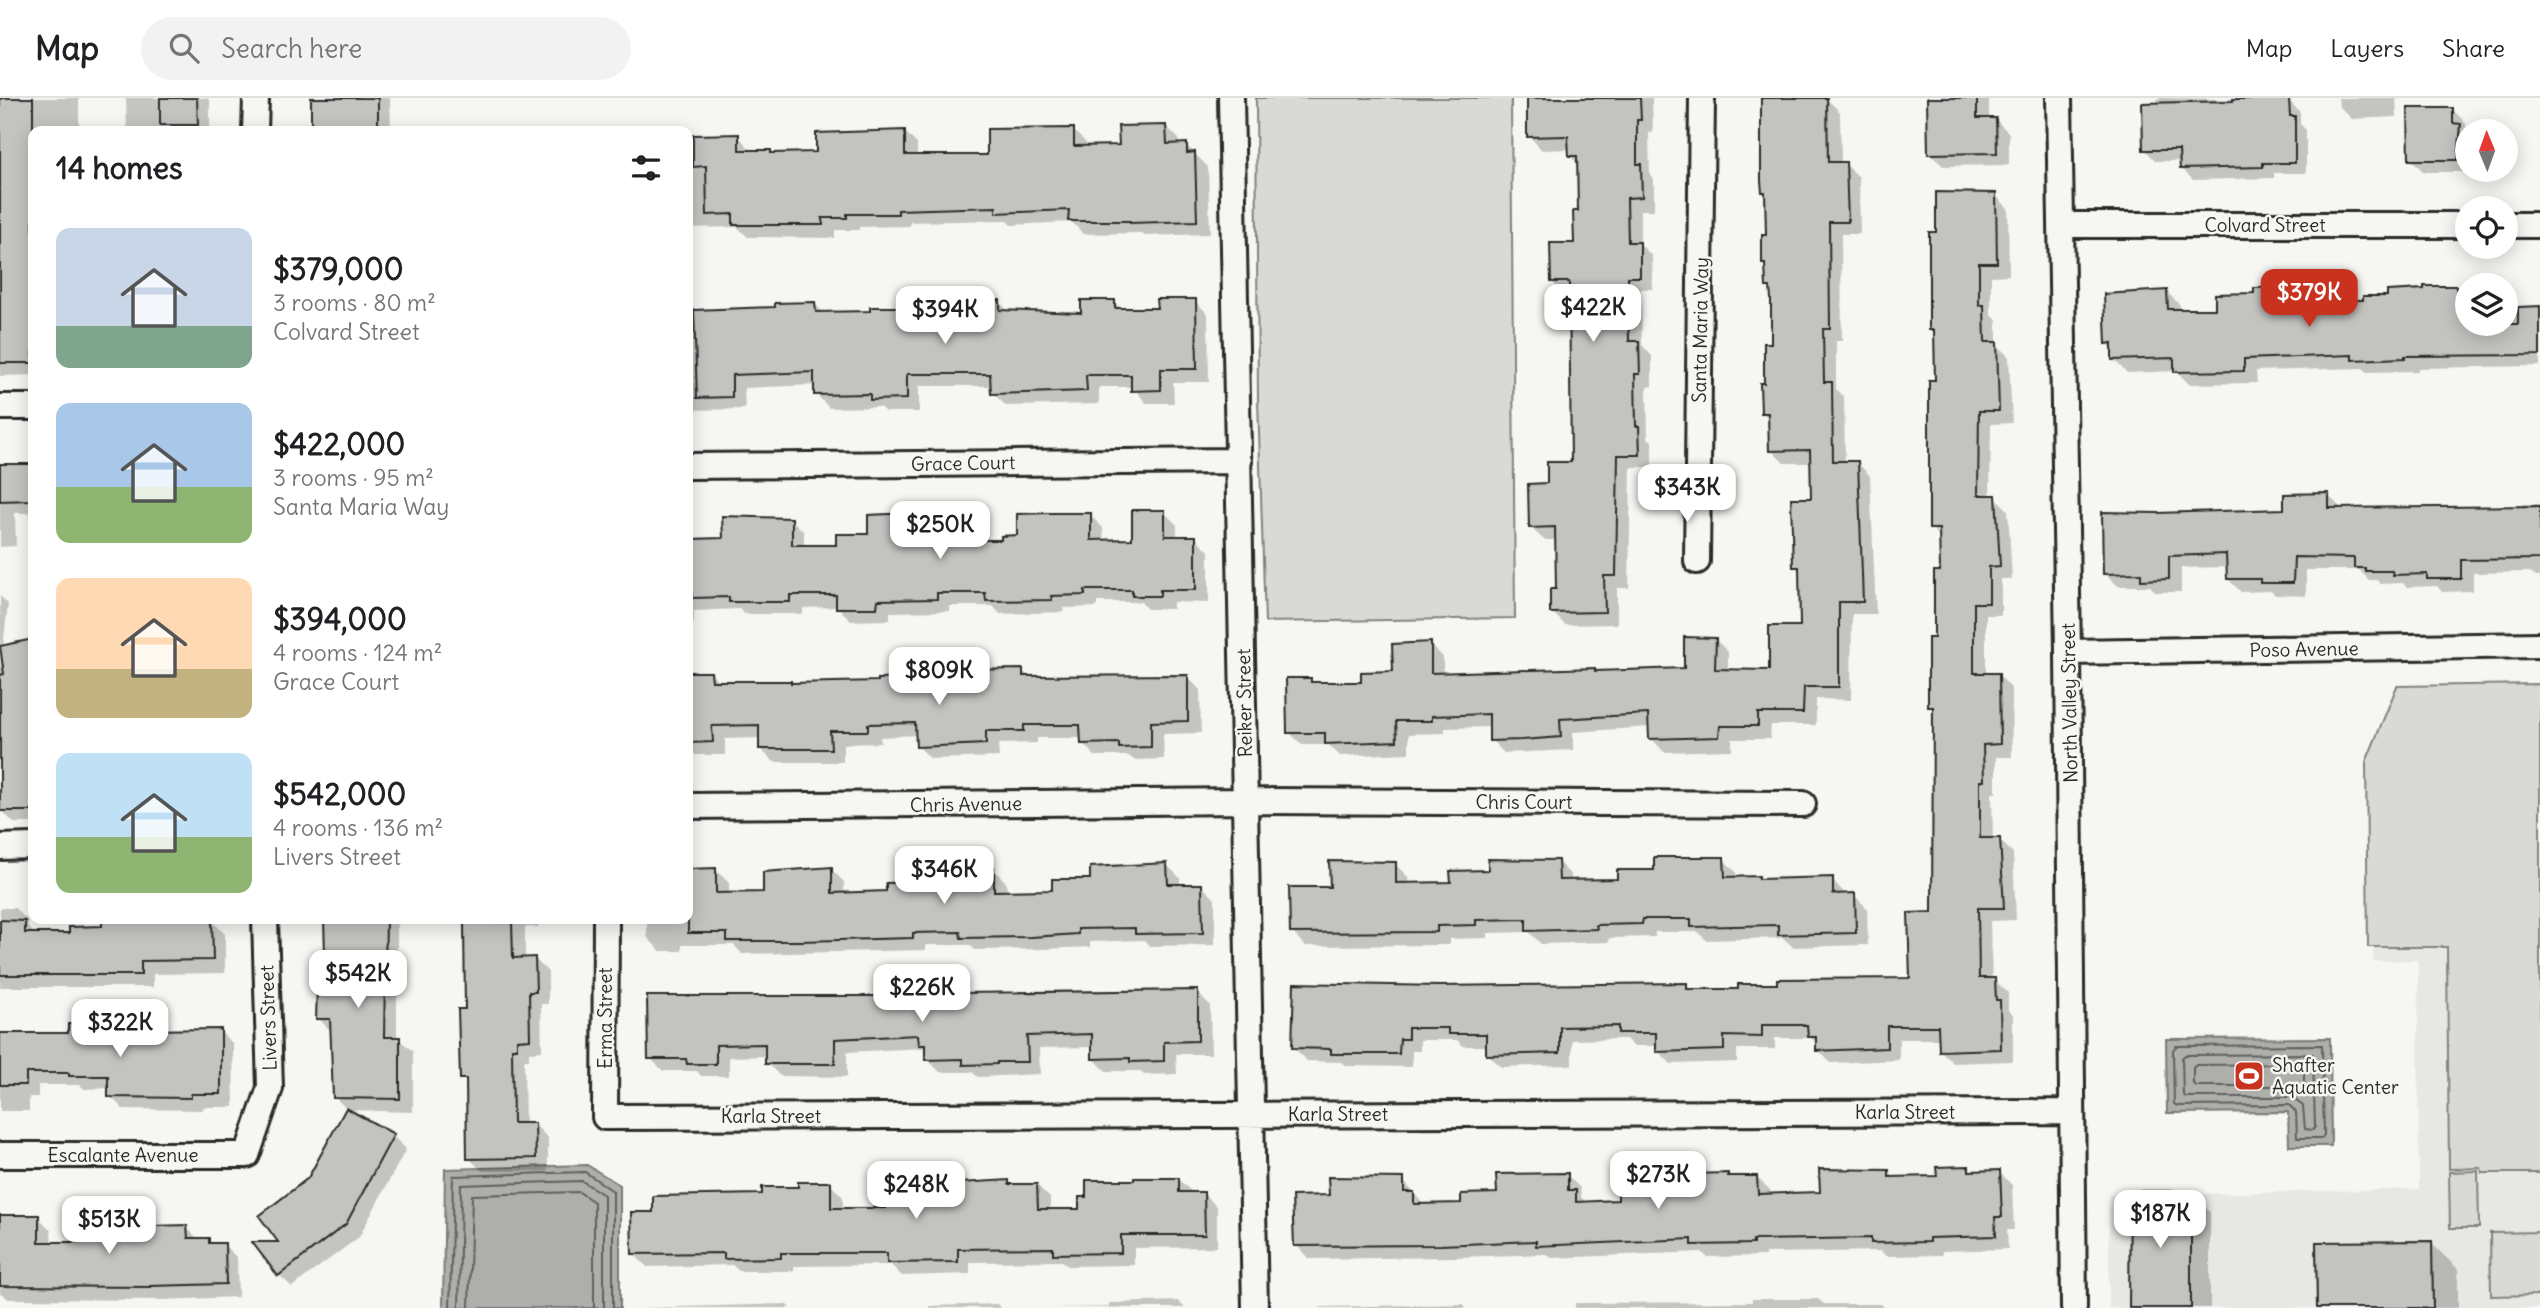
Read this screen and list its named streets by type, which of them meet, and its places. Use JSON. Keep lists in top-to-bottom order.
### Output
{
  "streets": {
    "street": [
      "Colvard Street",
      "Santa Maria Way",
      "Grace Court",
      "Poso Avenue",
      "Reiker Street",
      "North Valley Street",
      "Chris Court",
      "Chris Avenue",
      "Livers Street",
      "Erma Street",
      "Karla Street",
      "Escalante Avenue"
    ]
  },
  "crossings": [
    ["Colvard Street", "North Valley Street"],
    ["Grace Court", "Reiker Street"],
    ["Poso Avenue", "North Valley Street"],
    ["Reiker Street", "Chris Court"],
    ["Reiker Street", "Chris Avenue"],
    ["Reiker Street", "Karla Street"],
    ["North Valley Street", "Karla Street"],
    ["Chris Court", "Chris Avenue"],
    ["Livers Street", "Escalante Avenue"],
    ["Erma Street", "Karla Street"]
  ],
  "places": {
    "sports": ["Shafter Aquatic Center"]
  },
  "north": "top",
  "page": {
    "header": "Map",
    "search": "Search here",
    "nav": ["Map", "Layers", "Share"],
    "heading": "14 homes",
    "list": [
      {
        "name": "$379,000",
        "note": "3 rooms · 80 m² · Colvard Street"
      },
      {
        "name": "$422,000",
        "note": "3 rooms · 95 m² · Santa Maria Way"
      },
      {
        "name": "$394,000",
        "note": "4 rooms · 124 m² · Grace Court"
      },
      {
        "name": "$542,000",
        "note": "4 rooms · 136 m² · Livers Street"
      }
    ],
    "price": [
      "$379K",
      "$422K",
      "$394K",
      "$343K",
      "$250K",
      "$809K",
      "$346K",
      "$542K",
      "$226K",
      "$322K",
      "$273K",
      "$248K",
      "$187K",
      "$513K"
    ]
  }
}
